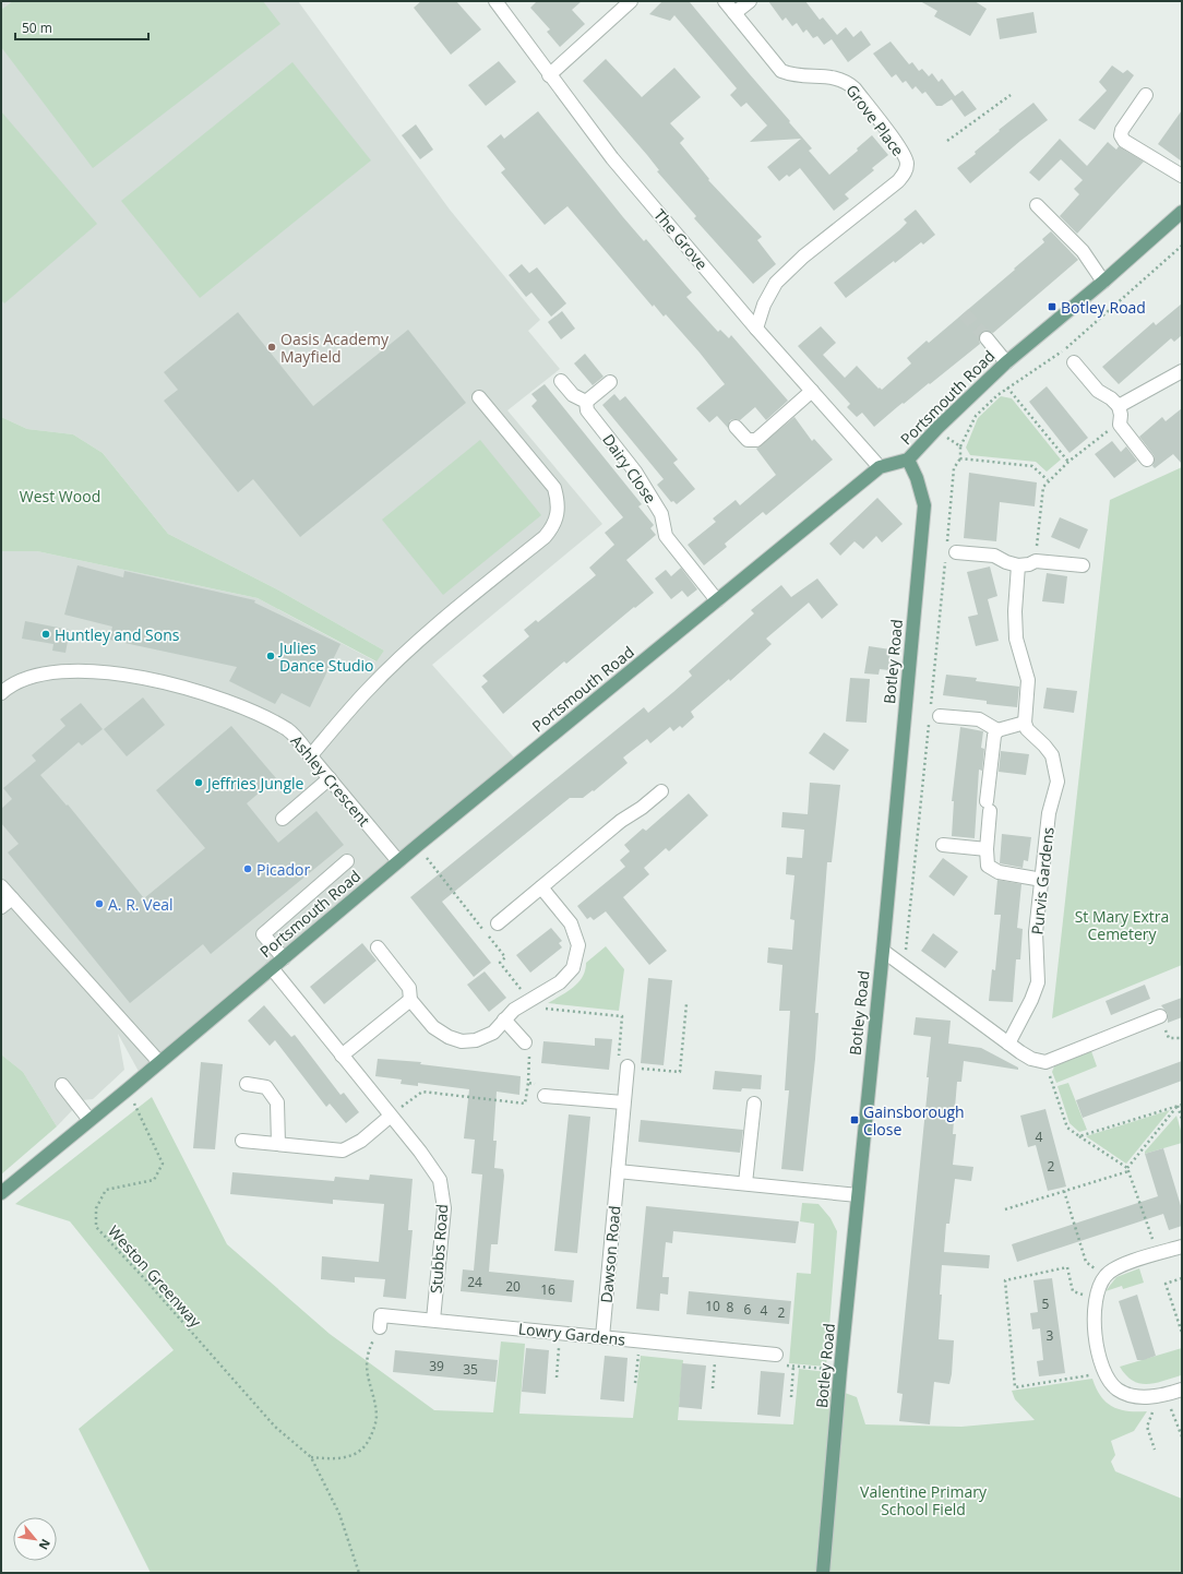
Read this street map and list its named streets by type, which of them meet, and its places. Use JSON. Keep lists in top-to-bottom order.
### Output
{
  "streets": {
    "main road": ["Portsmouth Road", "Botley Road"],
    "street": [
      "Grove Place",
      "The Grove",
      "Dairy Close",
      "Ashley Crescent",
      "Purvis Gardens",
      "Stubbs Road",
      "Dawson Road",
      "Lowry Gardens"
    ],
    "path": ["Weston Greenway"]
  },
  "crossings": [
    ["Grove Place", "The Grove"],
    ["The Grove", "Portsmouth Road"],
    ["Portsmouth Road", "Dairy Close"],
    ["Portsmouth Road", "Botley Road"],
    ["Portsmouth Road", "Ashley Crescent"],
    ["Portsmouth Road", "Stubbs Road"],
    ["Portsmouth Road", "Weston Greenway"],
    ["Stubbs Road", "Lowry Gardens"],
    ["Dawson Road", "Lowry Gardens"]
  ],
  "parks": ["West Wood", "St Mary Extra Cemetery", "Valentine Primary School Field"],
  "places": {
    "transit": ["Botley Road", "Gainsborough Close"],
    "other": [
      "Oasis Academy Mayfield",
      "Huntley and Sons",
      "Julies Dance Studio",
      "Jeffries Jungle",
      "Picador",
      "A. R. Veal"
    ]
  },
  "house_numbers": [
    "4",
    "2",
    "24",
    "20",
    "16",
    "5",
    "10",
    "8",
    "6",
    "4",
    "2",
    "3",
    "39",
    "35"
  ],
  "scale_bar": "50 m",
  "north": "bottom right"
}
